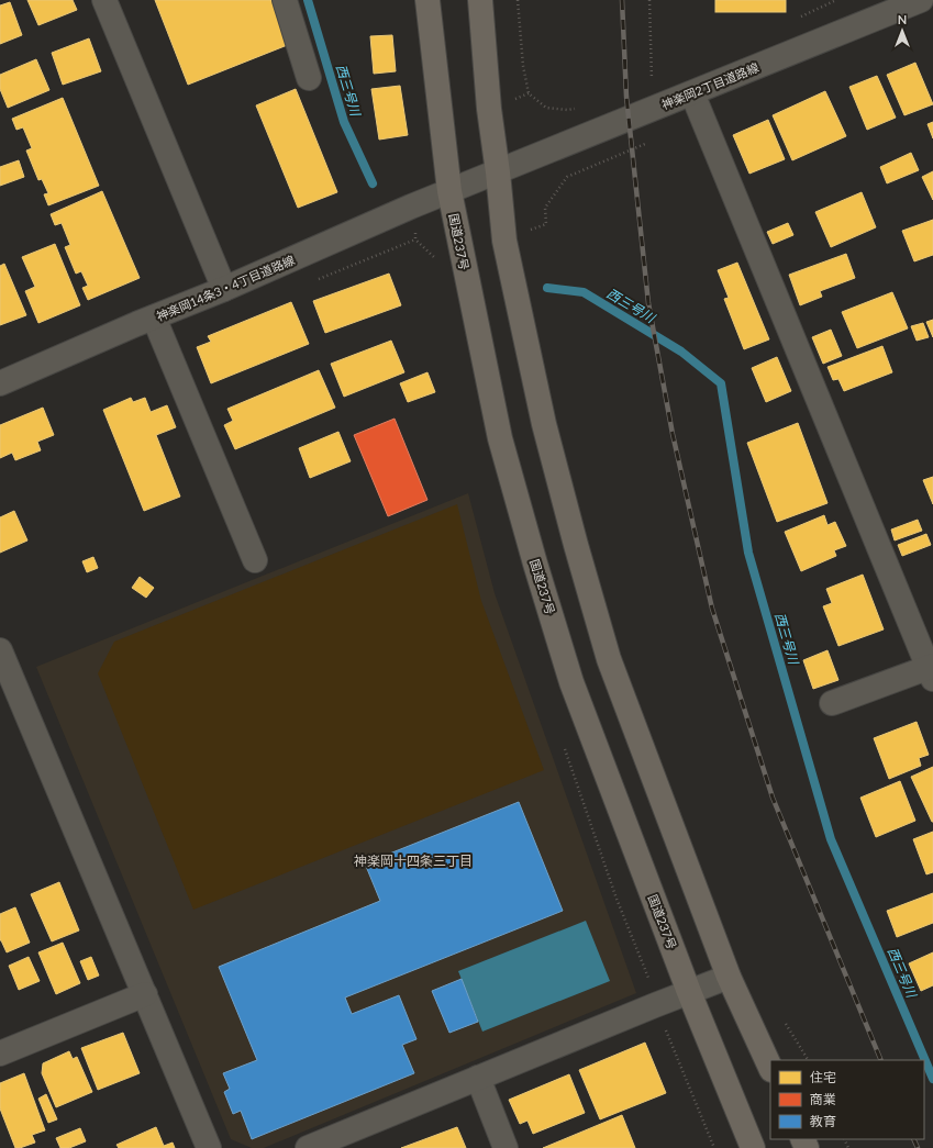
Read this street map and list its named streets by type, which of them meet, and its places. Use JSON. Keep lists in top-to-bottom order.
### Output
{
  "streets": {
    "highway": ["国道237号"],
    "street": ["神楽岡2丁目道路線", "神楽岡14条3・4丁目道路線"]
  },
  "crossings": [
    ["神楽岡2丁目道路線", "国道237号"],
    ["神楽岡2丁目道路線", "神楽岡14条3・4丁目道路線"],
    ["国道237号", "神楽岡14条3・4丁目道路線"]
  ],
  "districts": ["神楽岡十四条三丁目"],
  "water": ["西三号川"],
  "legend": ["住宅", "商業", "教育"],
  "north": "top"
}
